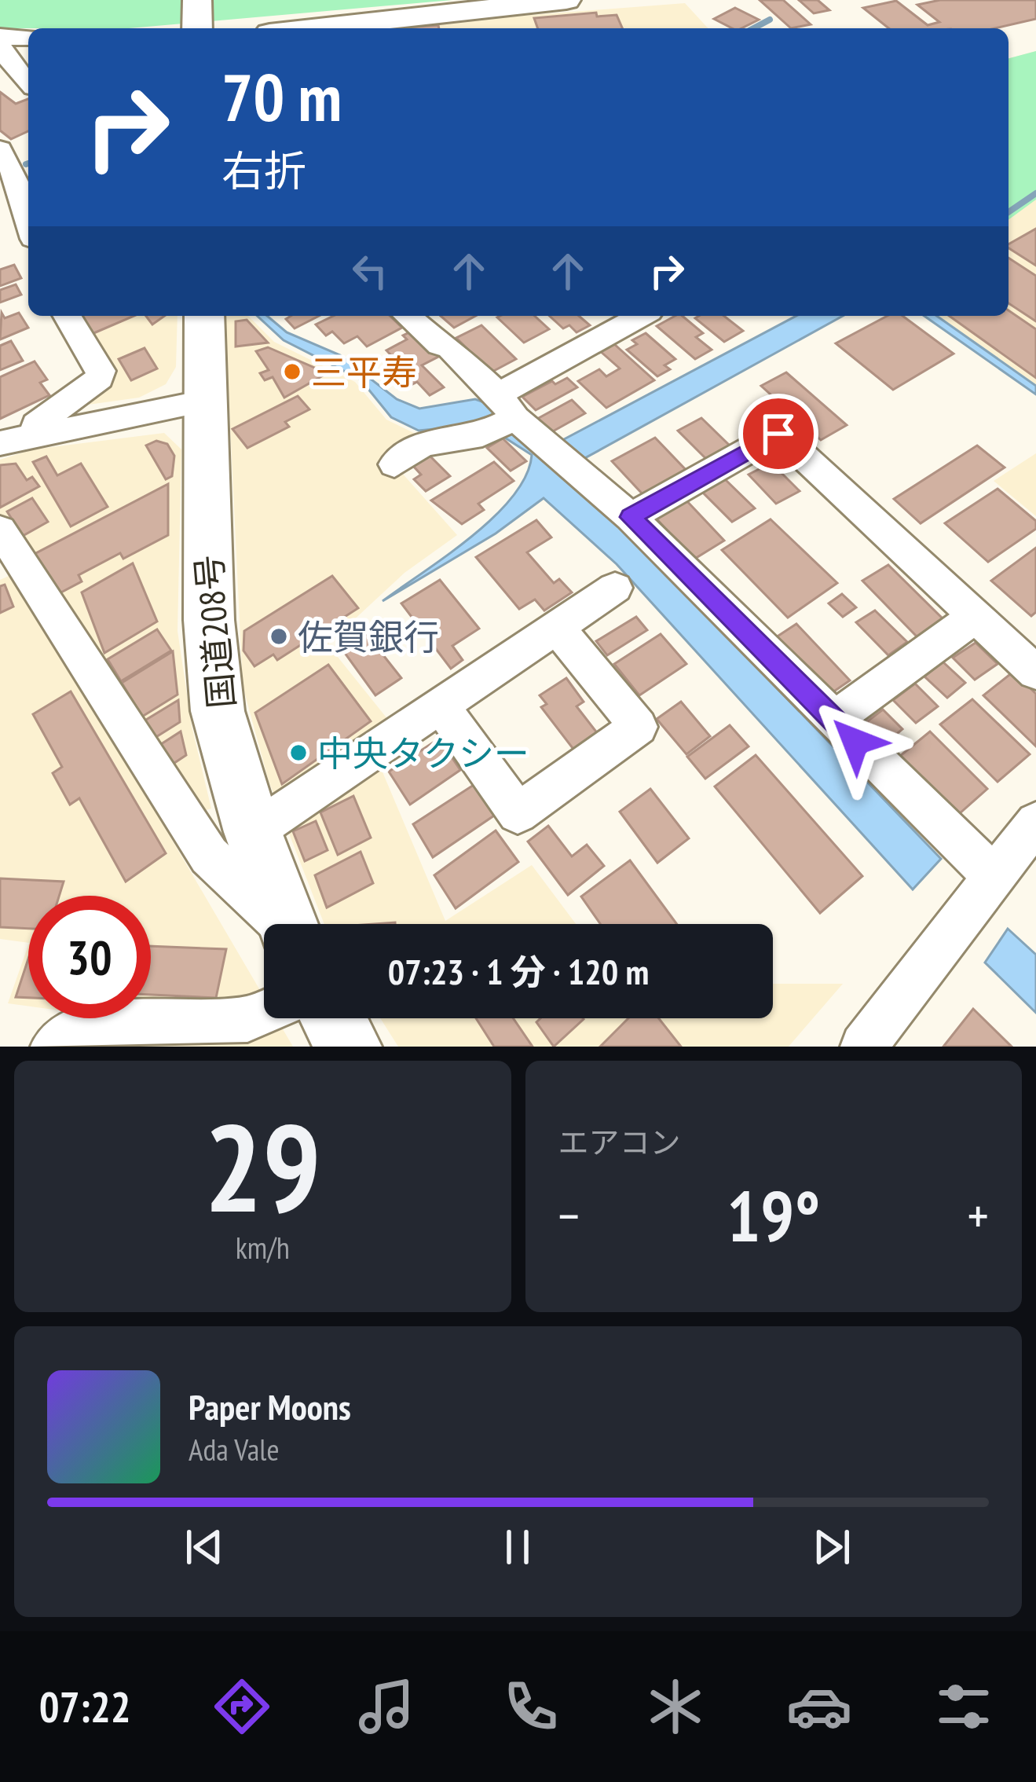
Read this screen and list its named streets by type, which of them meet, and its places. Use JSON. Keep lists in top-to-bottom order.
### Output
{
  "streets": {
    "highway": ["国道208号"]
  },
  "places": ["三平寿", "佐賀銀行", "中央タクシー"],
  "page": {
    "turn": ["70 m", "右折"],
    "limit": "30",
    "trip": "07:23 · 1 分 · 120 m",
    "tile": [
      ["29", "km/h"],
      "エアコン"
    ],
    "heat": ["−", "19°", "+"],
    "song": ["Paper Moons", "Ada Vale"],
    "tabs": "07:22"
  }
}
